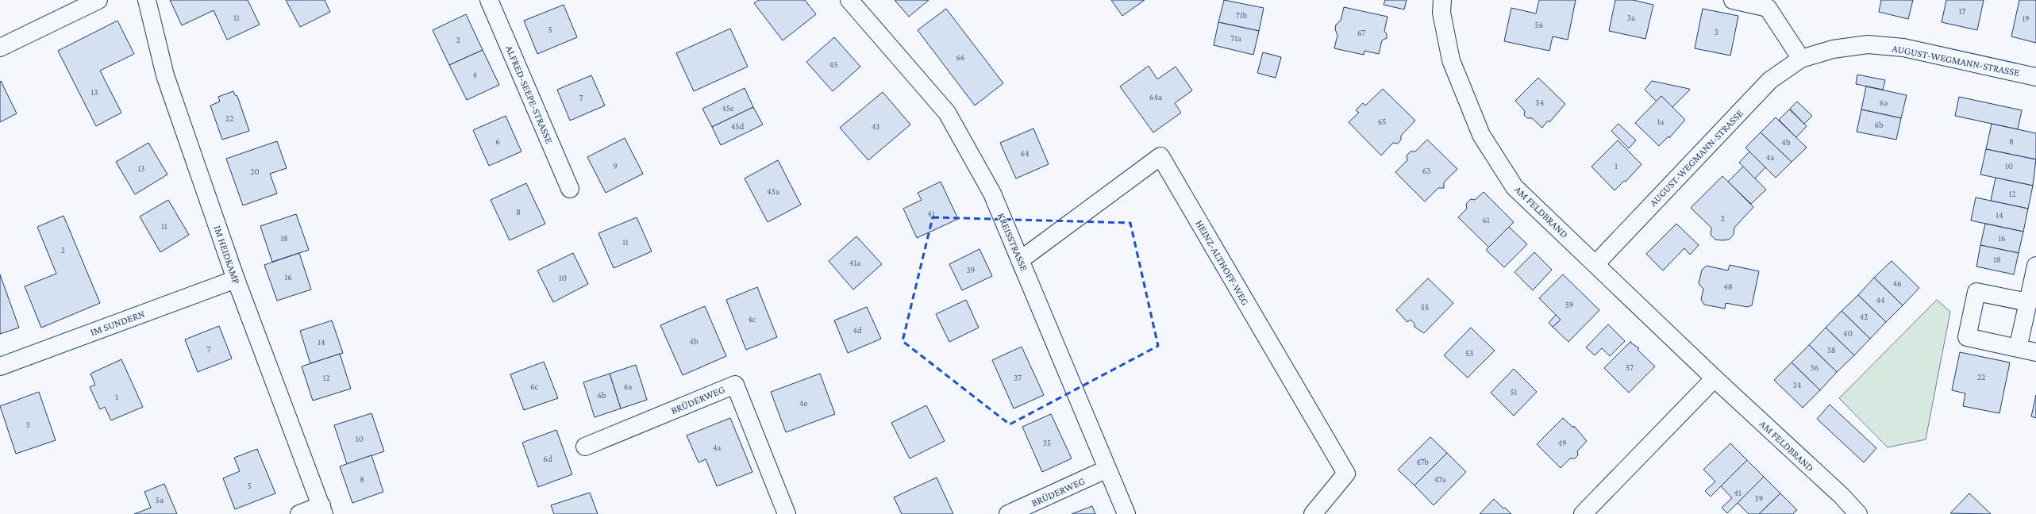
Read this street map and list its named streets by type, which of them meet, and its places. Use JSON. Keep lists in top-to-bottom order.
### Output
{
  "streets": {
    "street": [
      "AUGUST-WEGMANN-STRASSE",
      "ALFRED-SEEPE-STRASSE",
      "AM FELDBRAND",
      "KREISSTRASSE",
      "IM HEIDKAMP",
      "HEINZ-ALTHOFF-WEG",
      "IM SUNDERN",
      "BRÜDERWEG"
    ]
  },
  "crossings": [
    ["AUGUST-WEGMANN-STRASSE", "AM FELDBRAND"],
    ["KREISSTRASSE", "HEINZ-ALTHOFF-WEG"],
    ["KREISSTRASSE", "BRÜDERWEG"],
    ["IM HEIDKAMP", "IM SUNDERN"]
  ],
  "house_numbers": [
    "17",
    "71b",
    "11",
    "3a",
    "19",
    "56",
    "5",
    "3",
    "67",
    "71a",
    "2",
    "66",
    "45",
    "4",
    "13",
    "64a",
    "7",
    "54",
    "6a",
    "45c",
    "22",
    "65",
    "1a",
    "6b",
    "45d",
    "43",
    "6",
    "8",
    "4b",
    "64",
    "4a",
    "9",
    "1",
    "10",
    "13",
    "63",
    "20",
    "43a",
    "12",
    "8",
    "41",
    "14",
    "2",
    "61",
    "11",
    "18",
    "16",
    "11",
    "2",
    "18",
    "41a",
    "39",
    "16",
    "10",
    "46",
    "48",
    "44",
    "59",
    "55",
    "42",
    "4c",
    "4d",
    "40",
    "4b",
    "14",
    "7",
    "38",
    "53",
    "57",
    "36",
    "22",
    "12",
    "37",
    "34",
    "6c",
    "6a",
    "51",
    "6b",
    "1",
    "4e",
    "3",
    "10",
    "35",
    "49",
    "4a",
    "6d",
    "47b",
    "8",
    "47a",
    "5",
    "41",
    "39",
    "5a"
  ]
}
